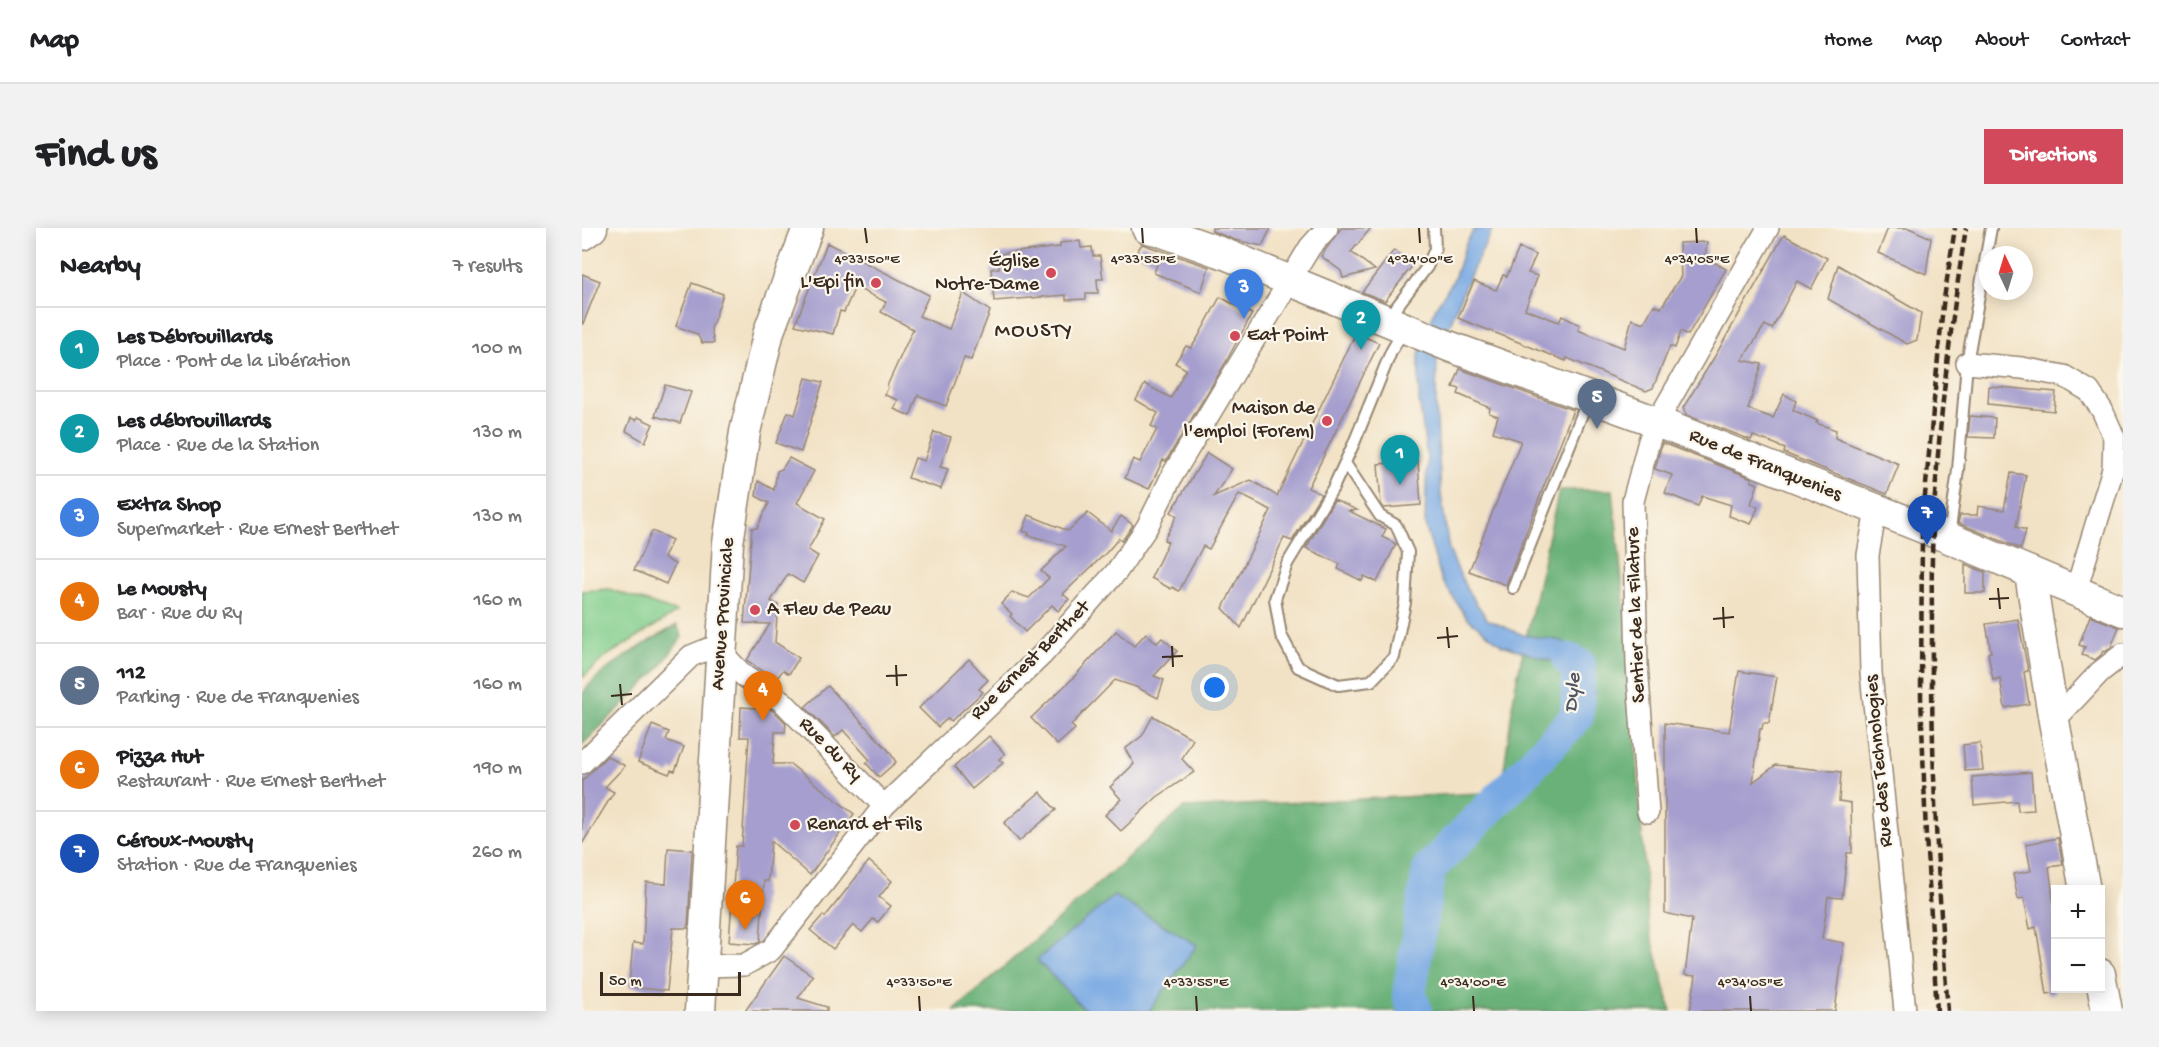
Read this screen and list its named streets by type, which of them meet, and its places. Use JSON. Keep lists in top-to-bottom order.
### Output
{
  "streets": {
    "street": [
      "Rue de Franquenies",
      "Avenue Provinciale",
      "Sentier de la Filature",
      "Rue Ernest Berthet",
      "Rue du Ry",
      "Rue des Technologies"
    ]
  },
  "crossings": [
    ["Rue de Franquenies", "Sentier de la Filature"],
    ["Rue de Franquenies", "Rue Ernest Berthet"],
    ["Rue de Franquenies", "Rue des Technologies"],
    ["Avenue Provinciale", "Rue Ernest Berthet"],
    ["Avenue Provinciale", "Rue du Ry"],
    ["Rue Ernest Berthet", "Rue du Ry"]
  ],
  "districts": ["MOUSTY"],
  "water": ["Dyle"],
  "places": [
    "Église Notre-Dame",
    "L'Epi fin",
    "Eat Point",
    "Maison de l'emploi (Forem)",
    "A Fleu de Peau",
    "Renard et Fils"
  ],
  "scale_bar": "50 m",
  "north": "top",
  "page": {
    "header": "Map",
    "nav": [
      "Home",
      "Map",
      "About",
      "Contact"
    ],
    "buttons": "Directions",
    "title": "Find us",
    "heading": ["Nearby", "7 results"],
    "pins": [
      "3",
      "2",
      "5",
      "1",
      "7",
      "4",
      "6"
    ],
    "list": [
      {
        "mark": "1",
        "name": "Les Débrouillards",
        "note": "Place · Pont de la Libération",
        "value": "100 m"
      },
      {
        "mark": "2",
        "name": "Les débrouillards",
        "note": "Place · Rue de la Station",
        "value": "130 m"
      },
      {
        "mark": "3",
        "name": "Extra Shop",
        "note": "Supermarket · Rue Ernest Berthet",
        "value": "130 m"
      },
      {
        "mark": "4",
        "name": "Le Mousty",
        "note": "Bar · Rue du Ry",
        "value": "160 m"
      },
      {
        "mark": "5",
        "name": "112",
        "note": "Parking · Rue de Franquenies",
        "value": "160 m"
      },
      {
        "mark": "6",
        "name": "Pizza Hut",
        "note": "Restaurant · Rue Ernest Berthet",
        "value": "190 m"
      },
      {
        "mark": "7",
        "name": "Céroux-Mousty",
        "note": "Station · Rue de Franquenies",
        "value": "260 m"
      }
    ],
    "map_buttons": ["+", "−"],
    "scale": "50 m"
  },
  "coordinates": [
    "4°33'50\"E",
    "4°33'55\"E",
    "4°34'00\"E",
    "4°34'05\"E"
  ]
}
